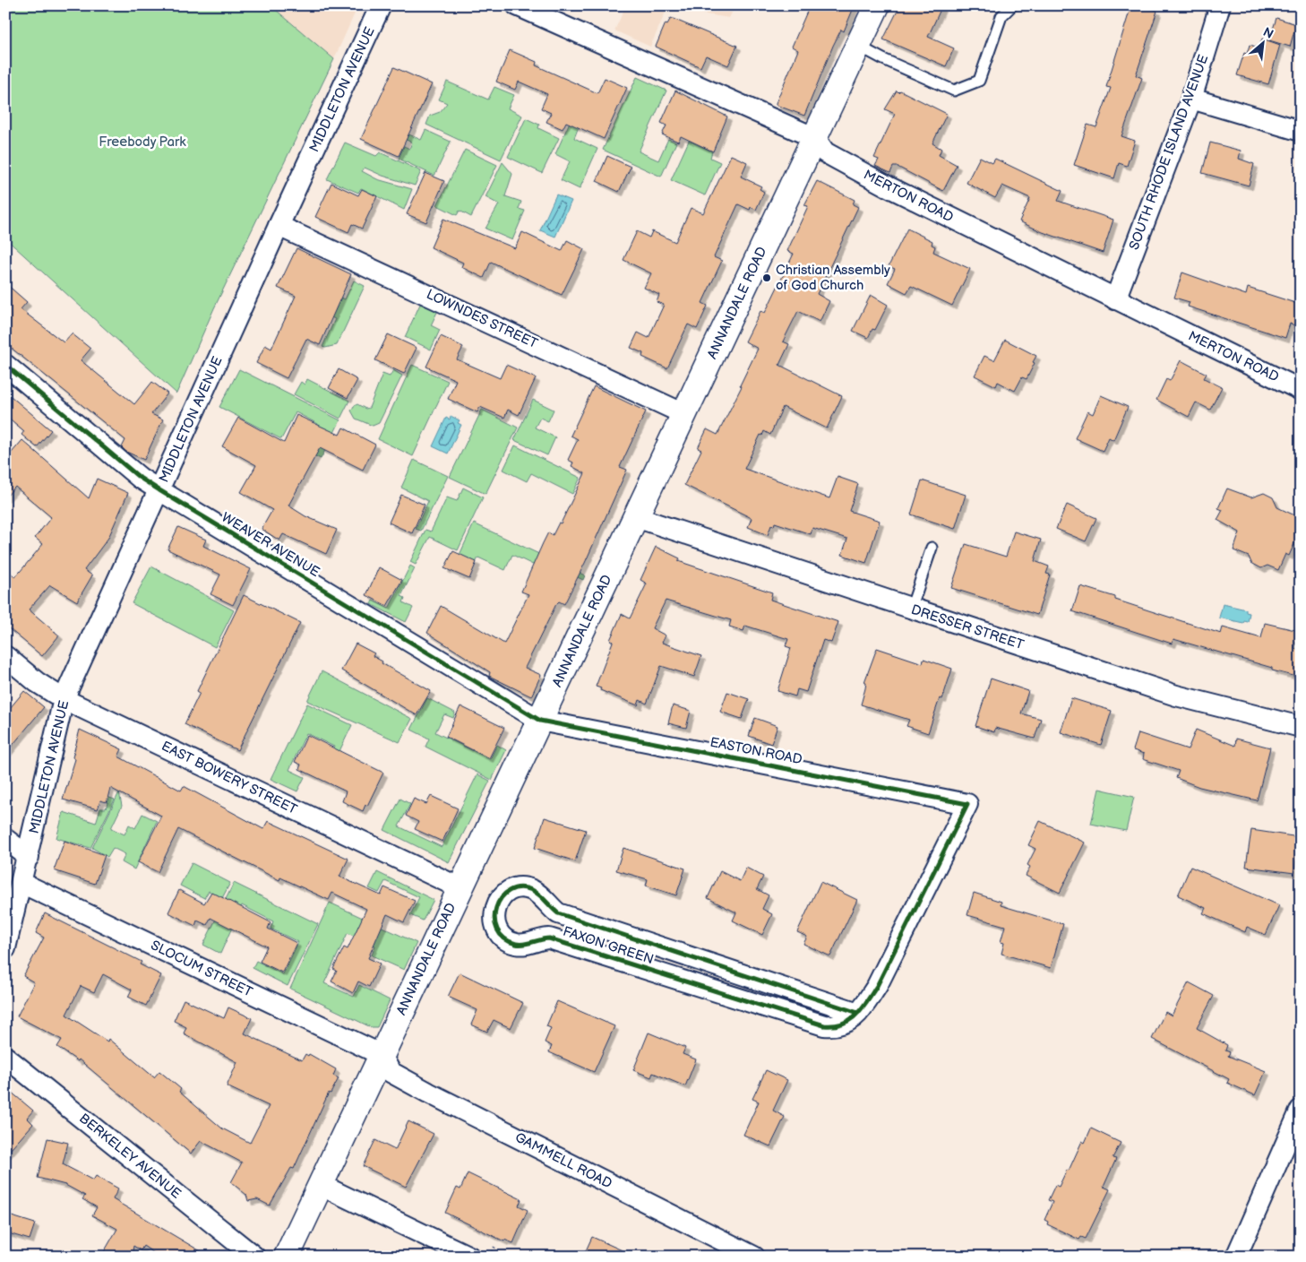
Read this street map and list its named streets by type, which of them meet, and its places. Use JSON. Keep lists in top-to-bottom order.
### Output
{
  "streets": {
    "street": [
      "MIDDLETON AVENUE",
      "SOUTH RHODE ISLAND AVENUE",
      "MERTON ROAD",
      "ANNANDALE ROAD",
      "LOWNDES STREET",
      "WEAVER AVENUE",
      "DRESSER STREET",
      "EASTON ROAD",
      "EAST BOWERY STREET",
      "FAXON GREEN",
      "SLOCUM STREET",
      "BERKELEY AVENUE",
      "GAMMELL ROAD"
    ]
  },
  "crossings": [
    ["MIDDLETON AVENUE", "LOWNDES STREET"],
    ["MIDDLETON AVENUE", "WEAVER AVENUE"],
    ["MIDDLETON AVENUE", "EAST BOWERY STREET"],
    ["MIDDLETON AVENUE", "SLOCUM STREET"],
    ["SOUTH RHODE ISLAND AVENUE", "MERTON ROAD"],
    ["MERTON ROAD", "ANNANDALE ROAD"],
    ["ANNANDALE ROAD", "LOWNDES STREET"],
    ["ANNANDALE ROAD", "WEAVER AVENUE"],
    ["ANNANDALE ROAD", "DRESSER STREET"],
    ["ANNANDALE ROAD", "EASTON ROAD"],
    ["ANNANDALE ROAD", "EAST BOWERY STREET"],
    ["ANNANDALE ROAD", "SLOCUM STREET"],
    ["ANNANDALE ROAD", "GAMMELL ROAD"],
    ["WEAVER AVENUE", "EASTON ROAD"],
    ["EASTON ROAD", "FAXON GREEN"],
    ["SLOCUM STREET", "GAMMELL ROAD"]
  ],
  "parks": ["Freebody Park"],
  "places": ["Christian Assembly of God Church"],
  "north": "top right"
}
